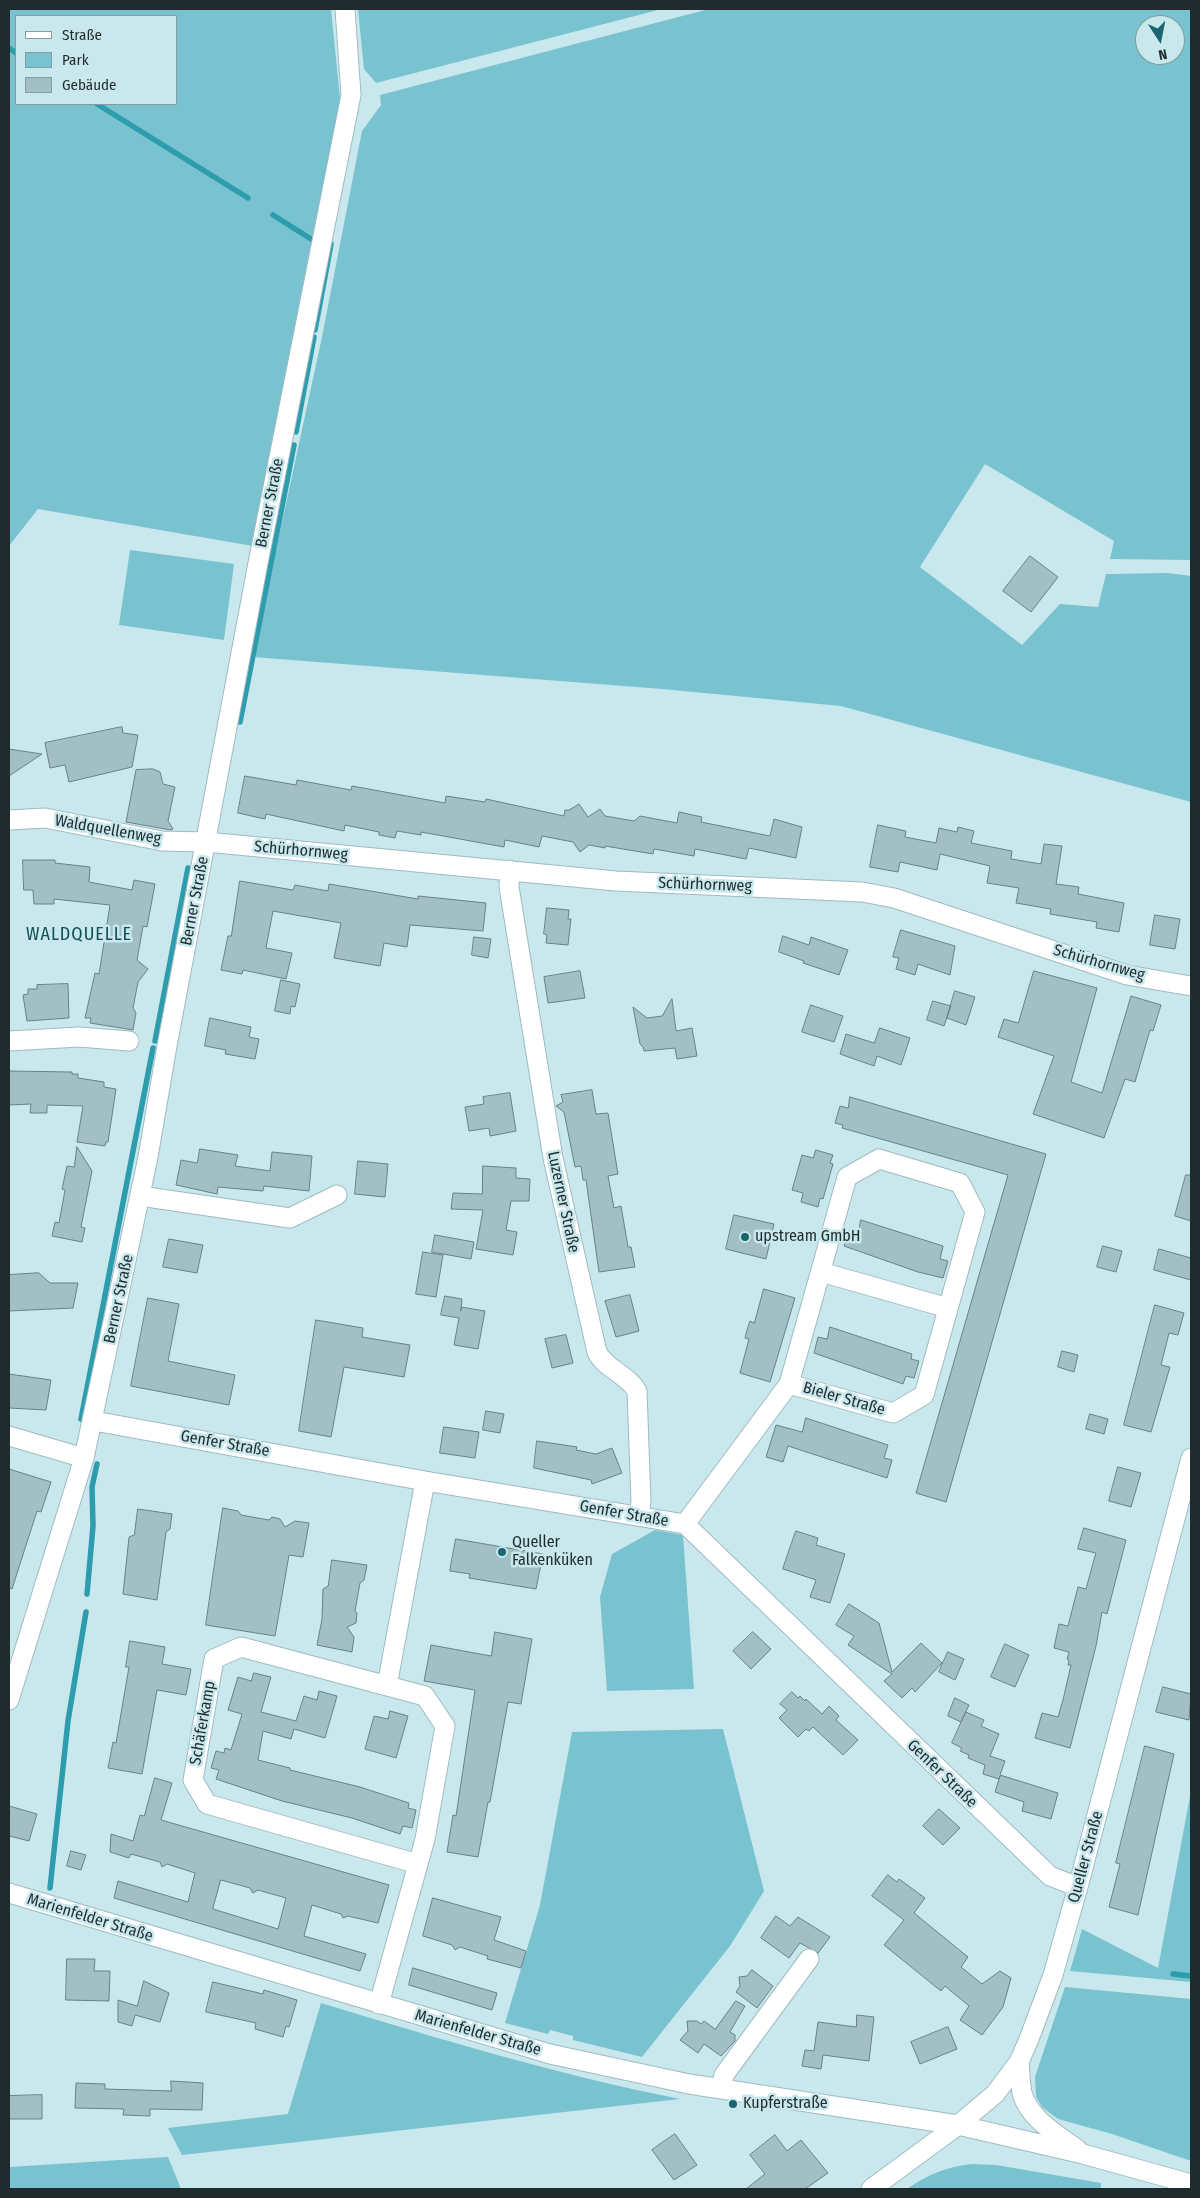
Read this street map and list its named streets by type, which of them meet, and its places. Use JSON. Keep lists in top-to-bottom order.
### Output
{
  "streets": {
    "street": [
      "Berner Straße",
      "Waldquellenweg",
      "Schürhornweg",
      "Luzerner Straße",
      "Bieler Straße",
      "Genfer Straße",
      "Schäferkamp",
      "Queller Straße",
      "Marienfelder Straße"
    ]
  },
  "crossings": [
    ["Berner Straße", "Waldquellenweg"],
    ["Berner Straße", "Schürhornweg"],
    ["Berner Straße", "Genfer Straße"],
    ["Waldquellenweg", "Schürhornweg"],
    ["Schürhornweg", "Luzerner Straße"],
    ["Luzerner Straße", "Genfer Straße"],
    ["Bieler Straße", "Genfer Straße"],
    ["Genfer Straße", "Queller Straße"],
    ["Schäferkamp", "Marienfelder Straße"],
    ["Queller Straße", "Marienfelder Straße"]
  ],
  "districts": ["WALDQUELLE"],
  "places": ["upstream GmbH", "Queller Falkenküken", "Kupferstraße"],
  "legend": ["Straße", "Park", "Gebäude"],
  "north": "bottom"
}
